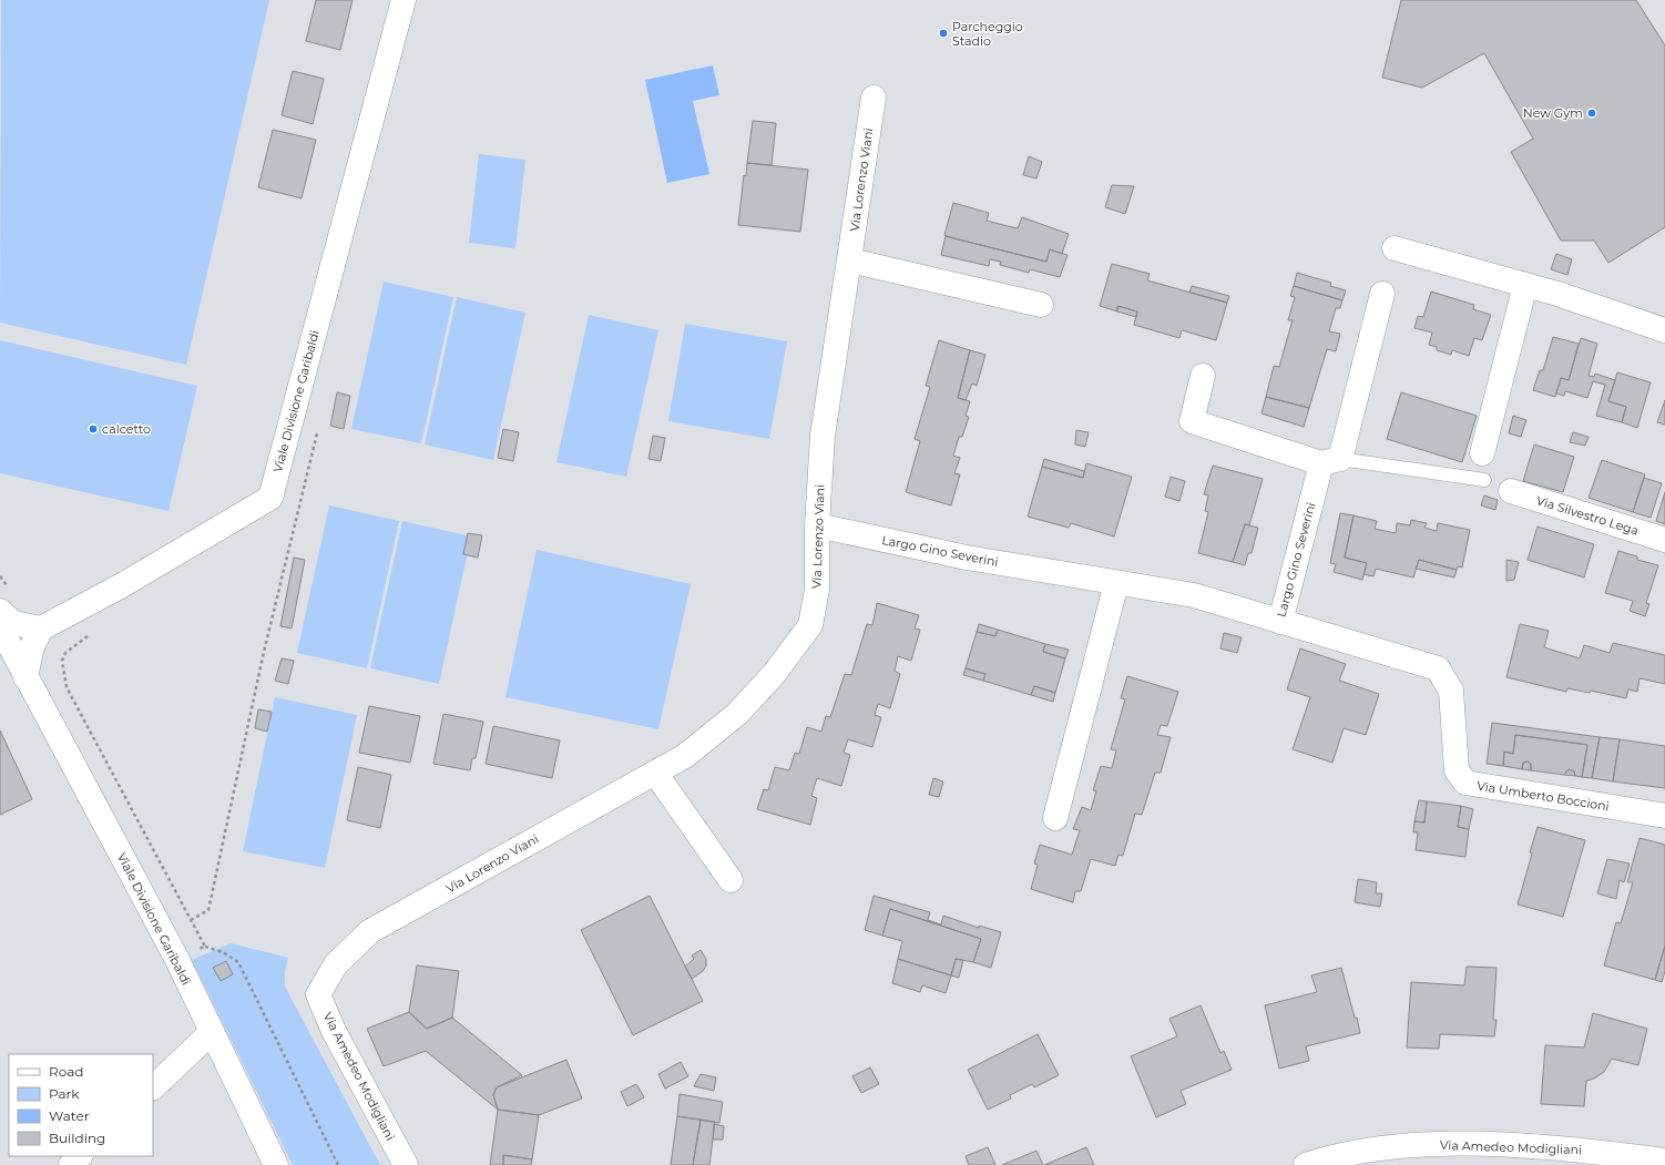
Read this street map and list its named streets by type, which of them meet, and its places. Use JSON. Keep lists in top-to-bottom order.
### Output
{
  "streets": {
    "street": [
      "Via Lorenzo Viani",
      "Viale Divisione Garibaldi",
      "Via Silvestro Lega",
      "Largo Gino Severini",
      "Via Umberto Boccioni",
      "Via Amedeo Modigliani"
    ]
  },
  "crossings": [
    ["Via Lorenzo Viani", "Largo Gino Severini"],
    ["Via Lorenzo Viani", "Via Amedeo Modigliani"],
    ["Largo Gino Severini", "Via Umberto Boccioni"]
  ],
  "places": ["Parcheggio Stadio", "New Gym", "calcetto"],
  "legend": [
    "Road",
    "Park",
    "Water",
    "Building"
  ]
}
